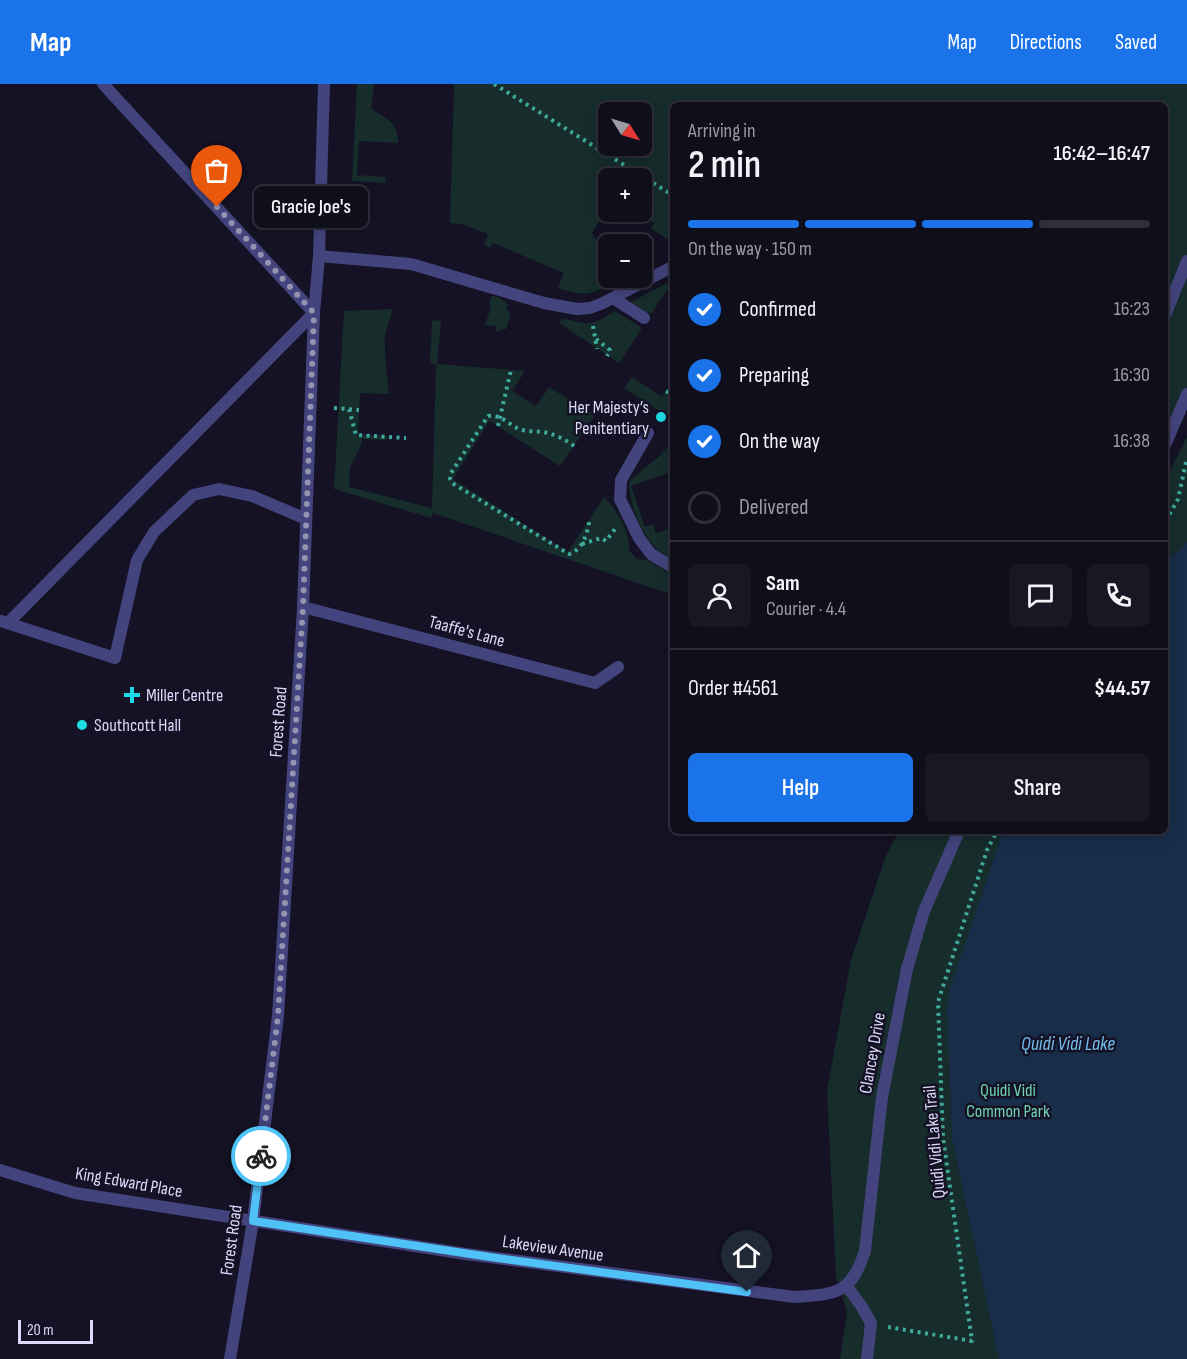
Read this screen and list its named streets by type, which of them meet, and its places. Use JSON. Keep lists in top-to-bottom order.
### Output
{
  "streets": {
    "street": [
      "Taaffe's Lane",
      "Forest Road",
      "Clancey Drive",
      "King Edward Place",
      "Lakeview Avenue"
    ],
    "path": ["Quidi Vidi Lake Trail"]
  },
  "crossings": [
    ["Taaffe's Lane", "Forest Road"],
    ["Forest Road", "King Edward Place"],
    ["Forest Road", "Lakeview Avenue"],
    ["Clancey Drive", "Lakeview Avenue"],
    ["King Edward Place", "Lakeview Avenue"]
  ],
  "water": ["Quidi Vidi Lake"],
  "parks": ["Quidi Vidi Common Park"],
  "places": {
    "other": ["Gracie Joe's", "Her Majesty’s Penitentiary", "Southcott Hall"],
    "health": ["Miller Centre"]
  },
  "scale_bar": "20 m",
  "north": "bottom right",
  "page": {
    "header": "Map",
    "nav": ["Map", "Directions", "Saved"],
    "map_buttons": ["+", "−"],
    "heading": ["2 min", "Arriving in", "16:42–16:47"],
    "panel": [
      "Sam",
      "Courier · 4.4",
      "Order #4561",
      "$44.57"
    ],
    "bubble": "Gracie Joe's",
    "bar": "On the way · 150 m",
    "list": [
      ["Confirmed", "16:23"],
      ["Preparing", "16:30"],
      ["On the way", "16:38"],
      "Delivered"
    ],
    "buttons": ["Help", "Share"],
    "scale": "20 m"
  }
}
